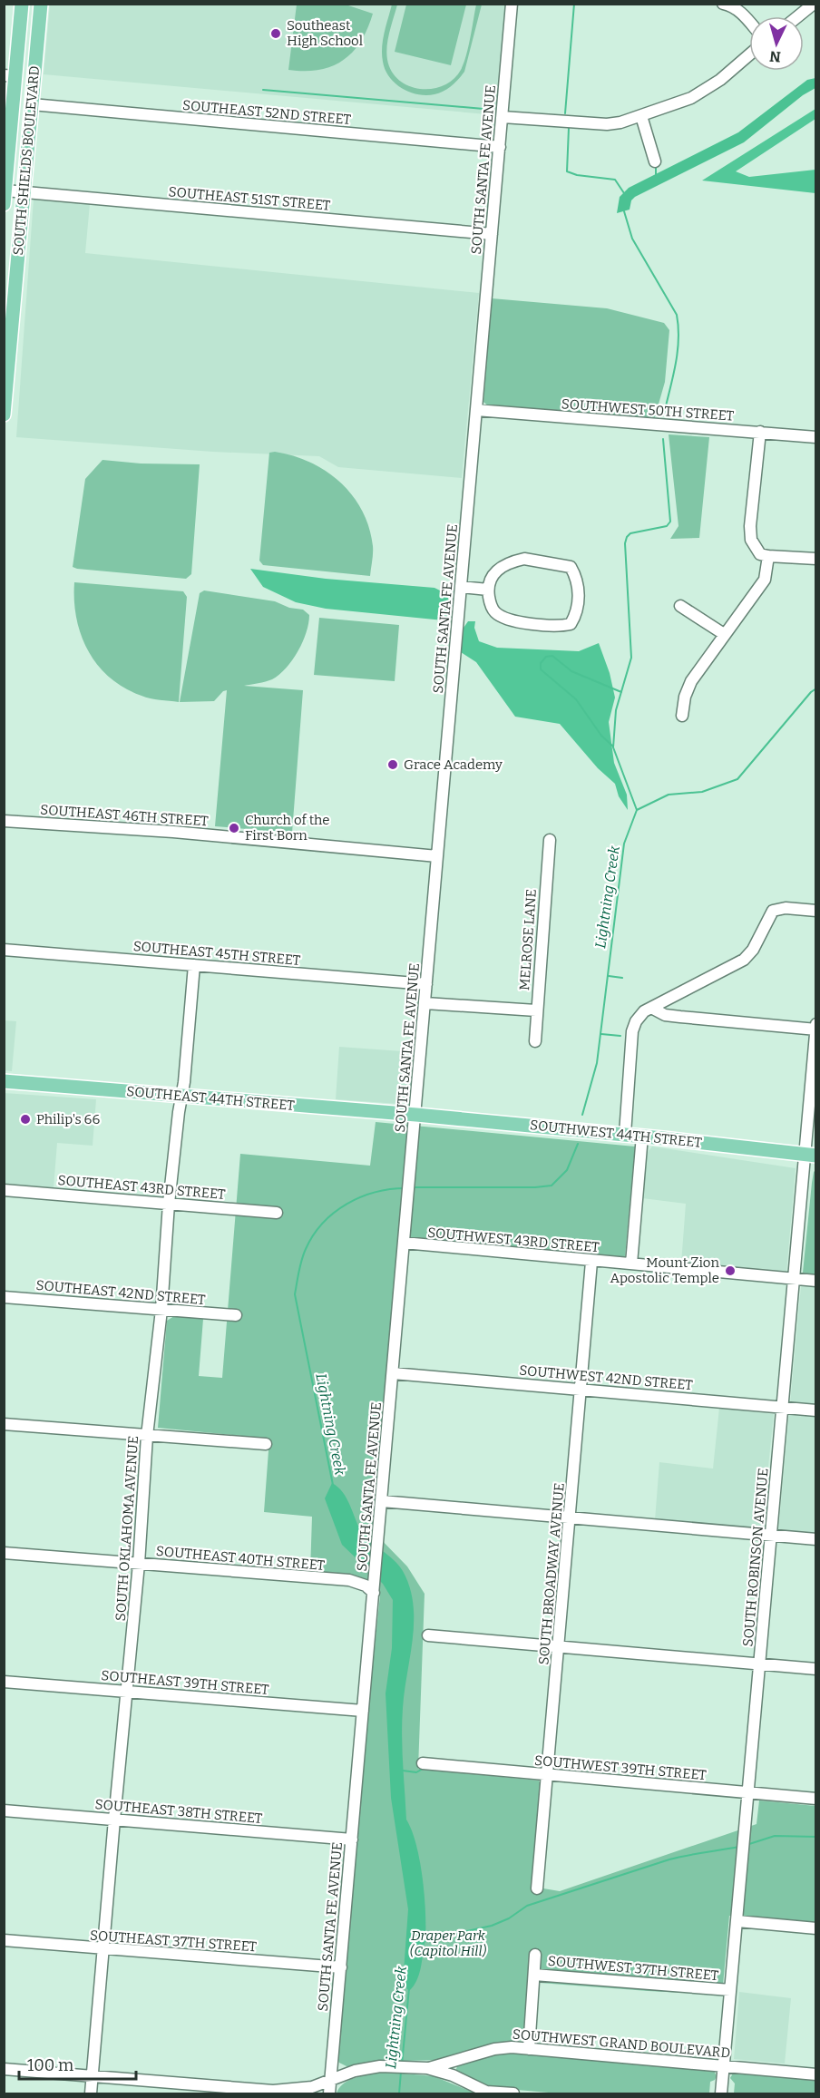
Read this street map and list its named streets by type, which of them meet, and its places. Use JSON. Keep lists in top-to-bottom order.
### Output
{
  "streets": {
    "main road": ["SOUTH SHIELDS BOULEVARD", "SOUTHEAST 44TH STREET", "SOUTHWEST 44TH STREET"],
    "street": [
      "SOUTHEAST 52ND STREET",
      "SOUTH SANTA FE AVENUE",
      "SOUTHEAST 51ST STREET",
      "SOUTHWEST 50TH STREET",
      "SOUTHEAST 46TH STREET",
      "MELROSE LANE",
      "SOUTHEAST 45TH STREET",
      "SOUTHEAST 43RD STREET",
      "SOUTHWEST 43RD STREET",
      "SOUTHEAST 42ND STREET",
      "SOUTHWEST 42ND STREET",
      "SOUTH OKLAHOMA AVENUE",
      "SOUTH ROBINSON AVENUE",
      "SOUTHEAST 40TH STREET",
      "SOUTH BROADWAY AVENUE",
      "SOUTHEAST 39TH STREET",
      "SOUTHWEST 39TH STREET",
      "SOUTHEAST 38TH STREET",
      "SOUTHEAST 37TH STREET",
      "SOUTHWEST 37TH STREET",
      "SOUTHWEST GRAND BOULEVARD"
    ]
  },
  "crossings": [
    ["SOUTHEAST 52ND STREET", "SOUTH SHIELDS BOULEVARD"],
    ["SOUTHEAST 52ND STREET", "SOUTH SANTA FE AVENUE"],
    ["SOUTH SHIELDS BOULEVARD", "SOUTHEAST 51ST STREET"],
    ["SOUTH SANTA FE AVENUE", "SOUTHEAST 51ST STREET"],
    ["SOUTH SANTA FE AVENUE", "SOUTHWEST 50TH STREET"],
    ["SOUTH SANTA FE AVENUE", "SOUTHEAST 46TH STREET"],
    ["SOUTH SANTA FE AVENUE", "SOUTHEAST 45TH STREET"],
    ["SOUTH SANTA FE AVENUE", "SOUTHEAST 44TH STREET"],
    ["SOUTH SANTA FE AVENUE", "SOUTHWEST 44TH STREET"],
    ["SOUTH SANTA FE AVENUE", "SOUTHWEST 43RD STREET"],
    ["SOUTH SANTA FE AVENUE", "SOUTHWEST 42ND STREET"],
    ["SOUTH SANTA FE AVENUE", "SOUTHEAST 40TH STREET"],
    ["SOUTH SANTA FE AVENUE", "SOUTHEAST 39TH STREET"],
    ["SOUTH SANTA FE AVENUE", "SOUTHEAST 38TH STREET"],
    ["SOUTH SANTA FE AVENUE", "SOUTHEAST 37TH STREET"],
    ["SOUTH SANTA FE AVENUE", "SOUTHWEST GRAND BOULEVARD"],
    ["SOUTHEAST 45TH STREET", "SOUTH OKLAHOMA AVENUE"],
    ["SOUTHEAST 44TH STREET", "SOUTHWEST 44TH STREET"],
    ["SOUTHEAST 44TH STREET", "SOUTH OKLAHOMA AVENUE"],
    ["SOUTHWEST 44TH STREET", "SOUTH ROBINSON AVENUE"],
    ["SOUTHEAST 43RD STREET", "SOUTH OKLAHOMA AVENUE"],
    ["SOUTHWEST 43RD STREET", "SOUTH ROBINSON AVENUE"],
    ["SOUTHWEST 43RD STREET", "SOUTH BROADWAY AVENUE"],
    ["SOUTHEAST 42ND STREET", "SOUTH OKLAHOMA AVENUE"],
    ["SOUTHWEST 42ND STREET", "SOUTH ROBINSON AVENUE"],
    ["SOUTHWEST 42ND STREET", "SOUTH BROADWAY AVENUE"],
    ["SOUTH OKLAHOMA AVENUE", "SOUTHEAST 40TH STREET"],
    ["SOUTH OKLAHOMA AVENUE", "SOUTHEAST 39TH STREET"],
    ["SOUTH OKLAHOMA AVENUE", "SOUTHEAST 38TH STREET"],
    ["SOUTH OKLAHOMA AVENUE", "SOUTHEAST 37TH STREET"],
    ["SOUTH OKLAHOMA AVENUE", "SOUTHWEST GRAND BOULEVARD"],
    ["SOUTH ROBINSON AVENUE", "SOUTHWEST 39TH STREET"],
    ["SOUTH ROBINSON AVENUE", "SOUTHWEST 37TH STREET"],
    ["SOUTH ROBINSON AVENUE", "SOUTHWEST GRAND BOULEVARD"],
    ["SOUTH BROADWAY AVENUE", "SOUTHWEST 39TH STREET"]
  ],
  "water": ["Lightning Creek"],
  "parks": ["Draper Park (Capitol Hill)"],
  "places": [
    "Southeast High School",
    "Grace Academy",
    "Church of the First Born",
    "Philip's 66",
    "Mount Zion Apostolic Temple"
  ],
  "scale_bar": "100 m",
  "north": "bottom"
}
